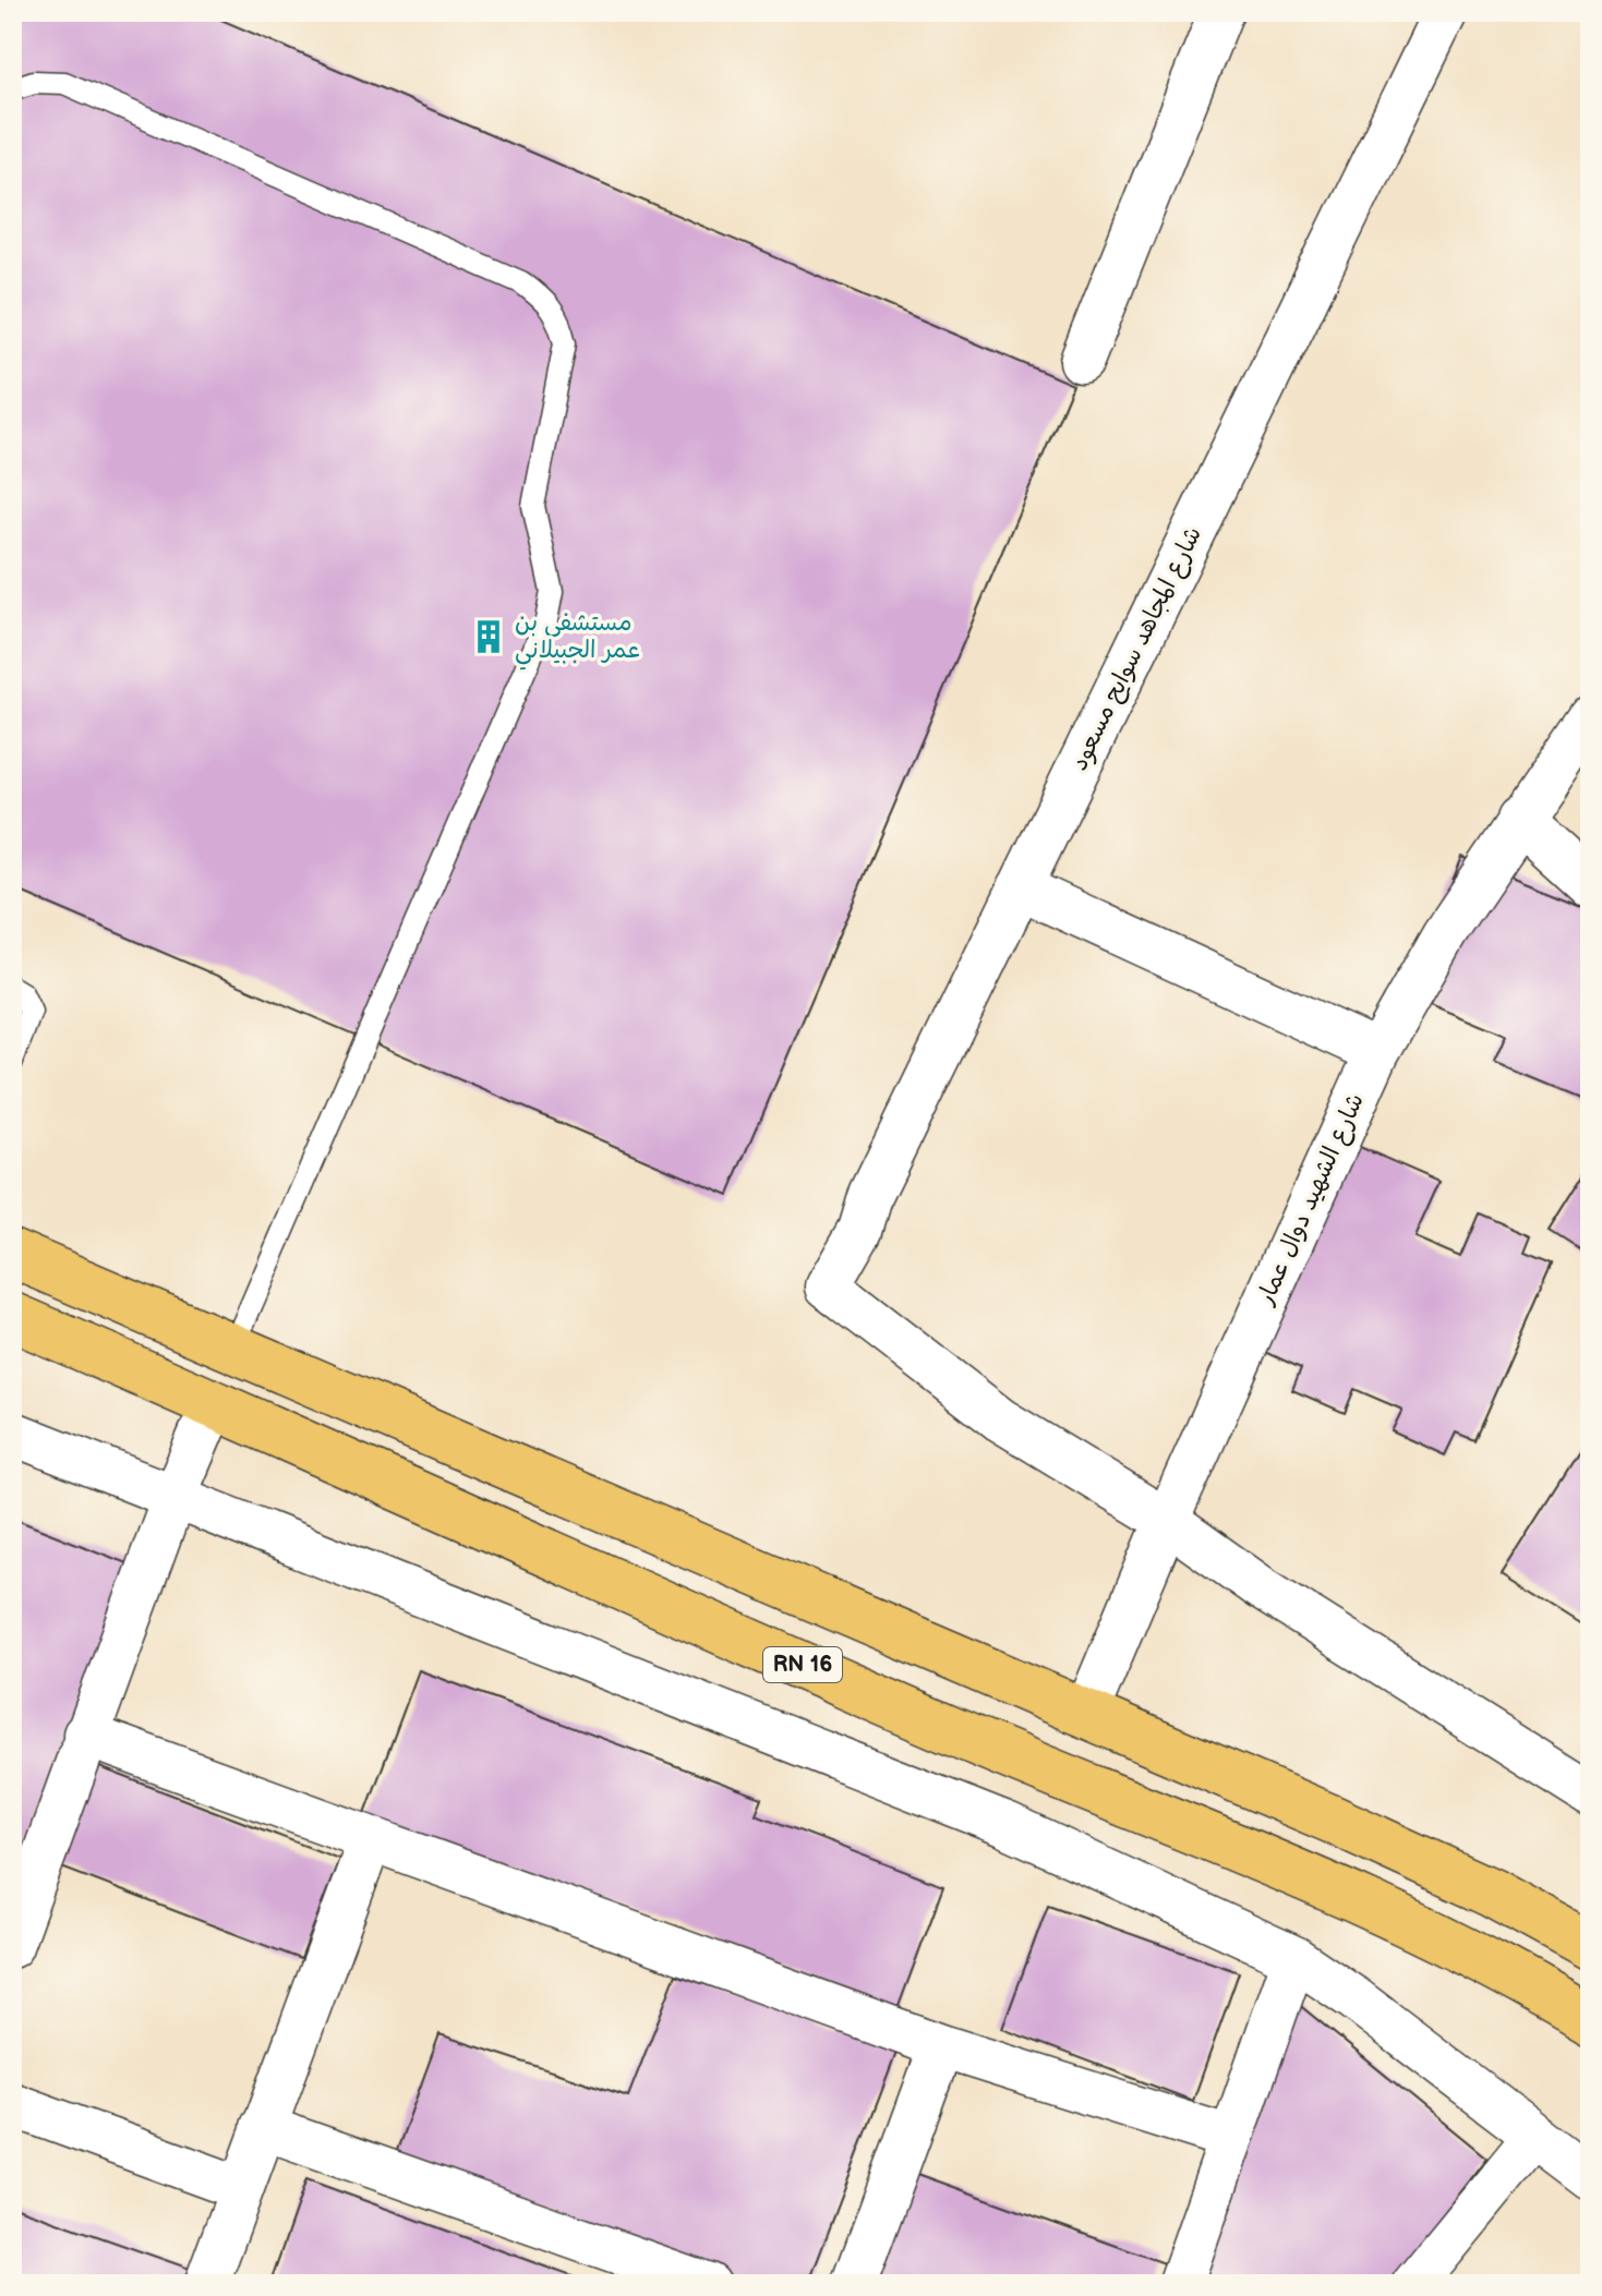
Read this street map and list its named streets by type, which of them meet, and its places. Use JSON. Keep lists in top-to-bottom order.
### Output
{
  "streets": {
    "main road": ["RN 16"],
    "street": ["شارع المجاهد سوايح مسعود", "شارع الشهيد دوال عمار"]
  },
  "crossings": [
    ["شارع المجاهد سوايح مسعود", "شارع الشهيد دوال عمار"]
  ],
  "places": {
    "building": ["مستشفى بن عمر الجبيلاني"]
  }
}
